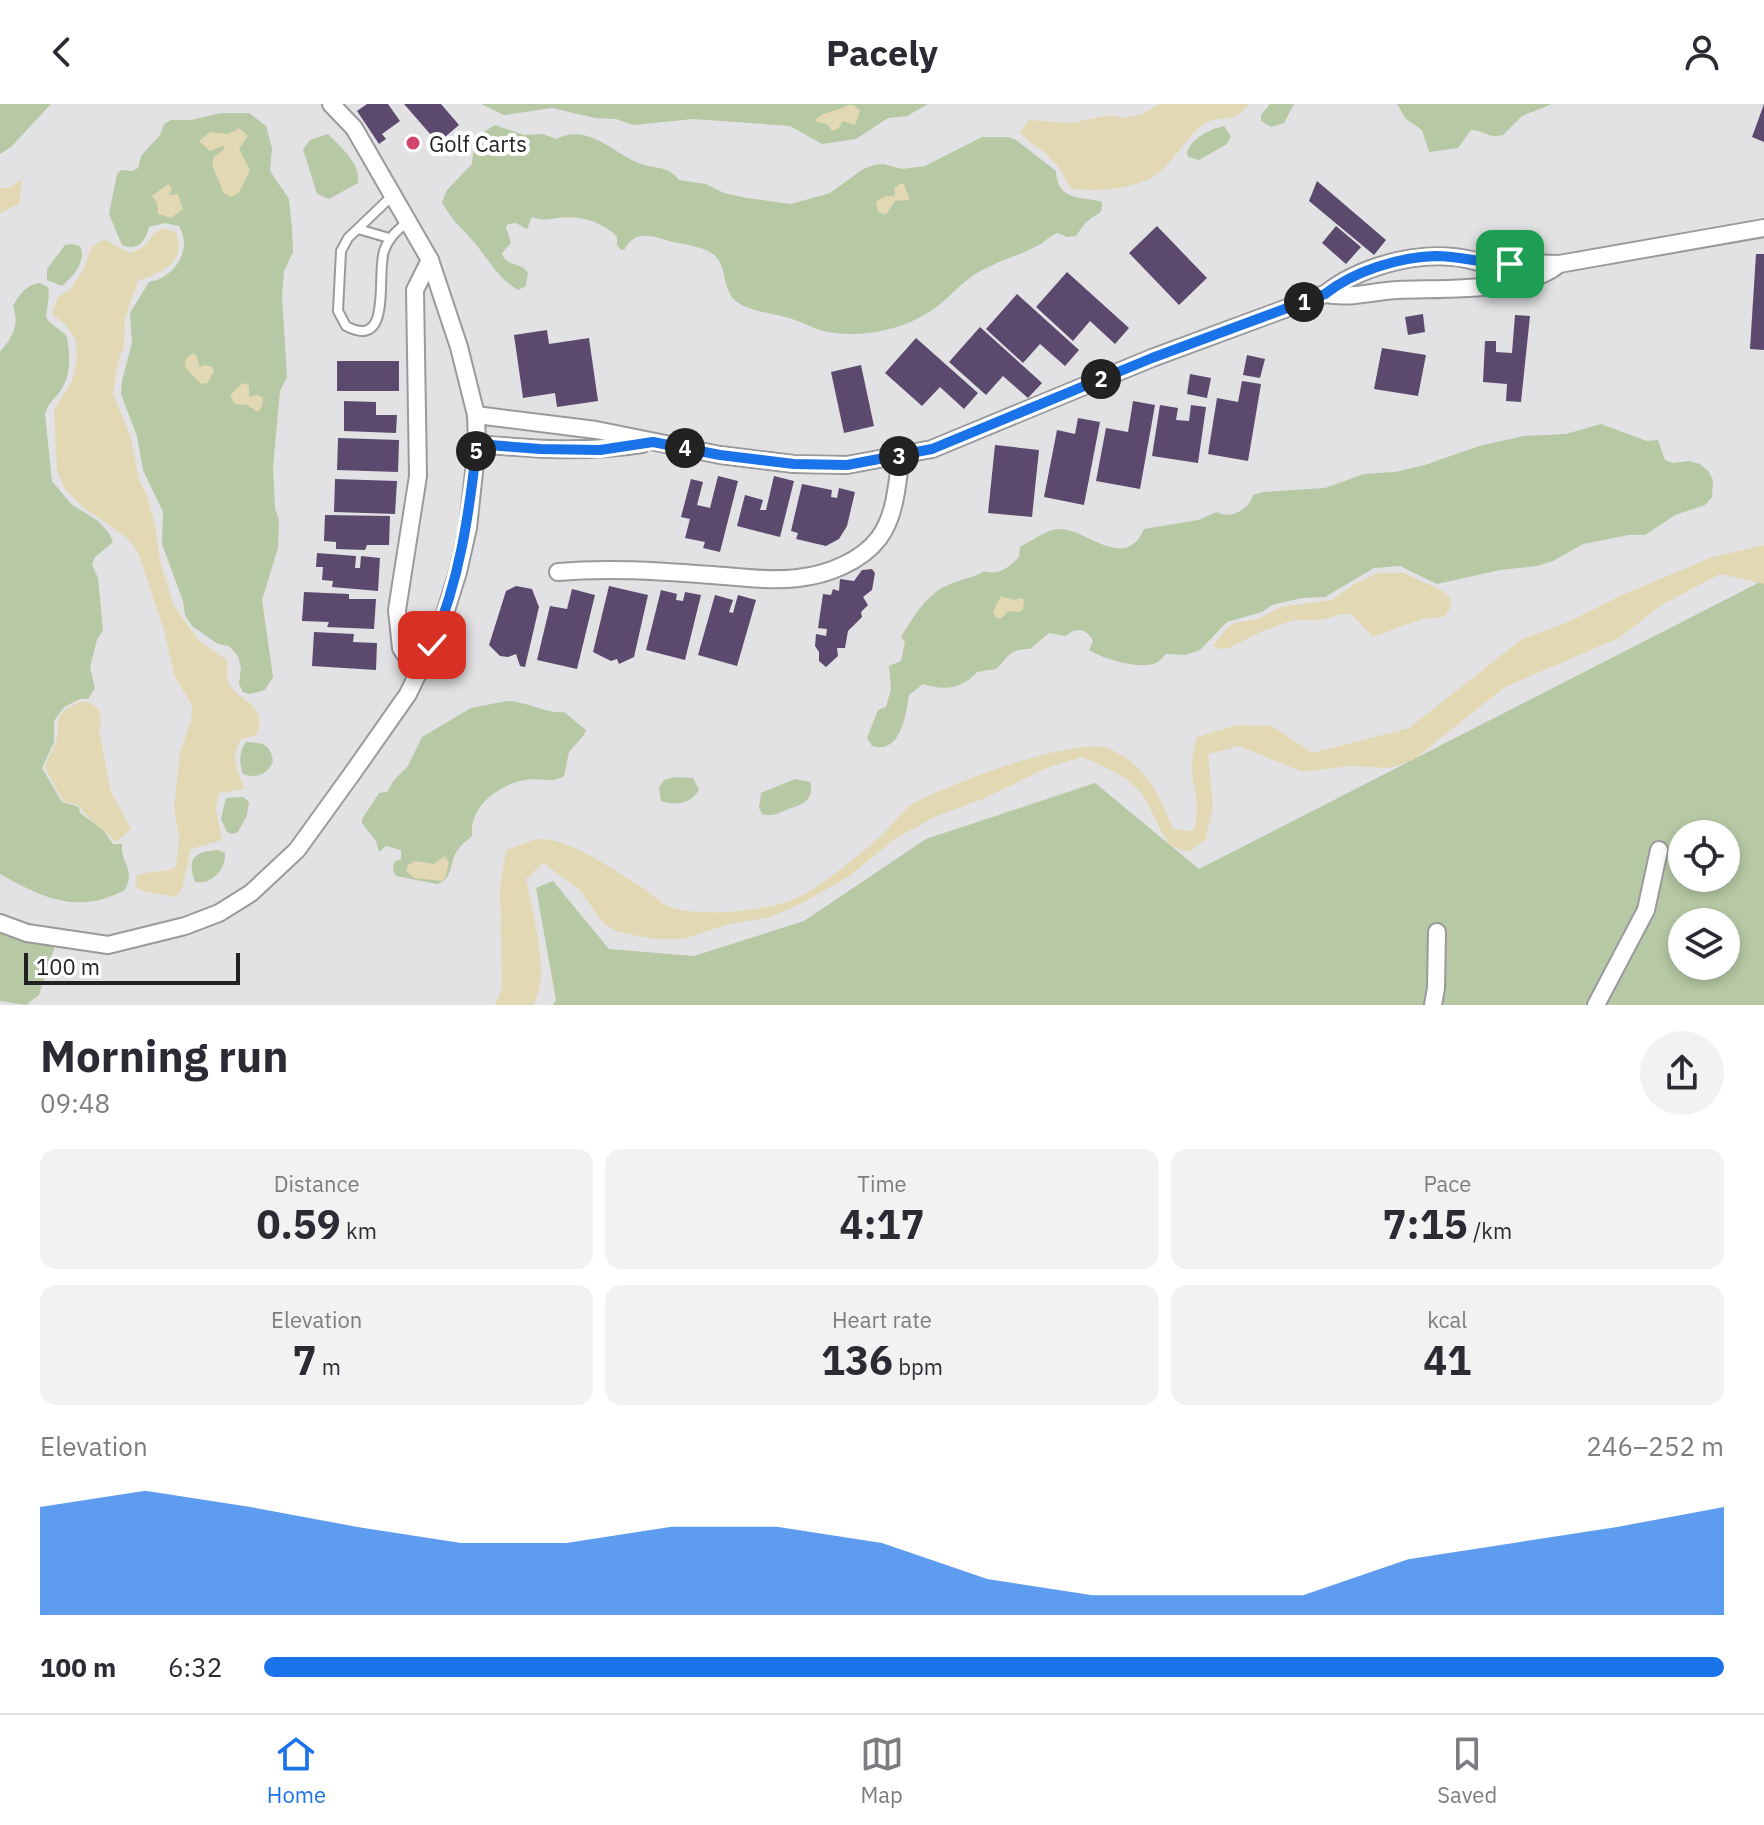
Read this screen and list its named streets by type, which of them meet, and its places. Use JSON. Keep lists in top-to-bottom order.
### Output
{
  "places": ["Golf Carts"],
  "scale_bar": "100 m",
  "page": {
    "header": "Pacely",
    "pins": [
      "1",
      "2",
      "4",
      "5",
      "3"
    ],
    "scale": "100 m",
    "heading": ["Morning run", "09:48"],
    "stats": [
      ["Distance", "0.59 km"],
      ["Time", "4:17"],
      ["Pace", "7:15 /km"],
      ["Elevation", "7 m"],
      ["Heart rate", "136 bpm"],
      ["kcal", "41"]
    ],
    "chart": ["Elevation", "246–252 m"],
    "list": [
      {
        "name": "100 m",
        "note": "6:32"
      }
    ],
    "tabs": ["Home", "Map", "Saved"]
  }
}
